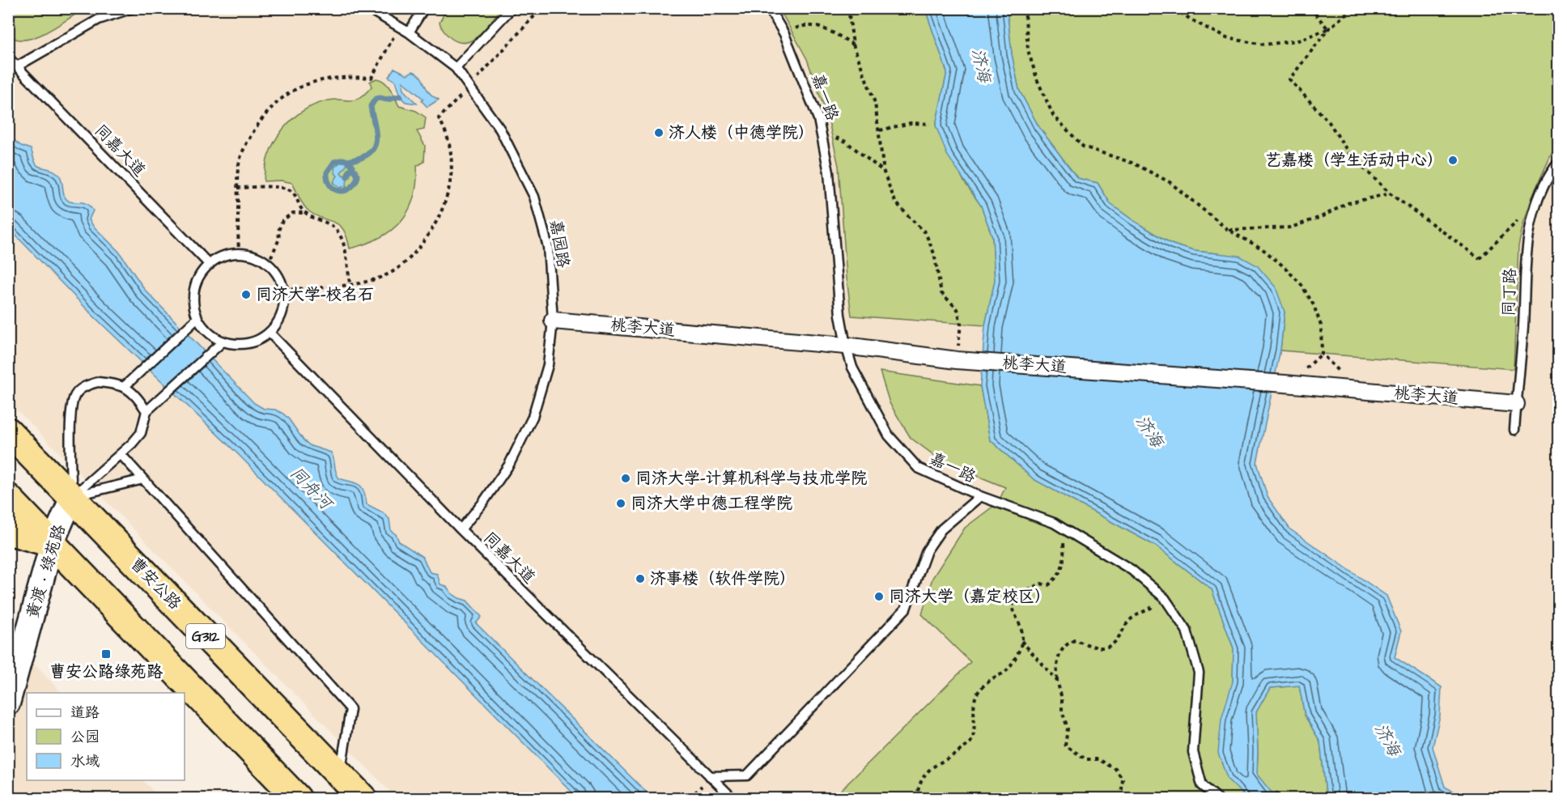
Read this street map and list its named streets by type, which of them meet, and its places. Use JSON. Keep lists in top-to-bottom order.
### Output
{
  "streets": {
    "highway": ["曹安公路", "G312"],
    "street": ["桃李大道", "黄渡 • 绿苑路"],
    "lane": [
      "嘉一路",
      "同嘉大道",
      "嘉园路",
      "同丁路"
    ]
  },
  "crossings": [
    ["嘉一路", "桃李大道"],
    ["同嘉大道", "嘉园路"],
    ["嘉园路", "桃李大道"],
    ["同丁路", "桃李大道"],
    ["黄渡 • 绿苑路", "曹安公路"]
  ],
  "water": ["济海", "同舟河"],
  "places": {
    "other": [
      "济人楼（中德学院）",
      "艺嘉楼（学生活动中心）",
      "同济大学-校名石",
      "同济大学-计算机科学与技术学院",
      "同济大学中德工程学院",
      "济事楼（软件学院）",
      "同济大学（嘉定校区）"
    ],
    "transit": ["曹安公路绿苑路"]
  },
  "legend": ["道路", "公园", "水域"]
}
